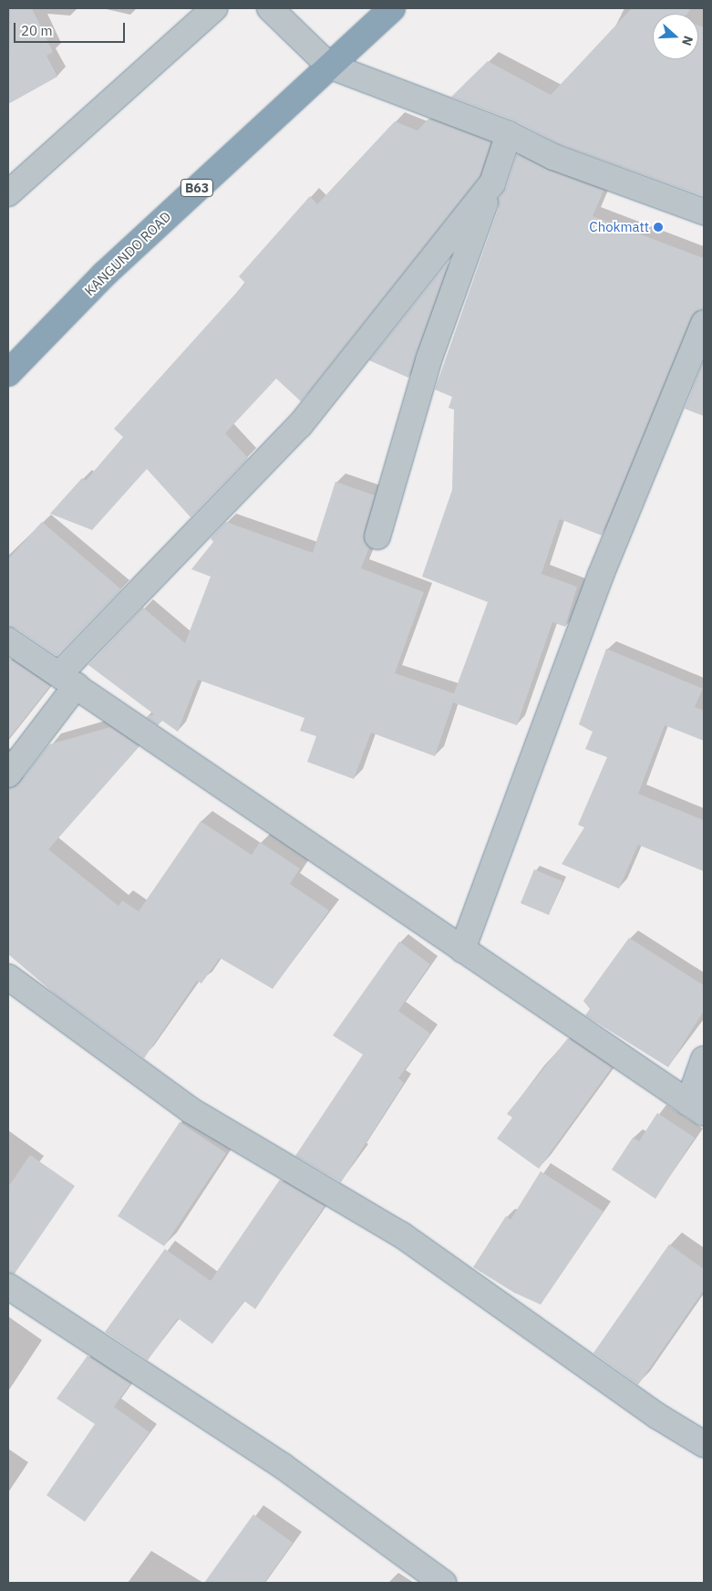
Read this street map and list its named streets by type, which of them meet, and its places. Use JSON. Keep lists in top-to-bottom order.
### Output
{
  "streets": {
    "highway": ["B63", "KANGUNDO ROAD"]
  },
  "places": ["Chokmatt"],
  "scale_bar": "20 m",
  "north": "right"
}
